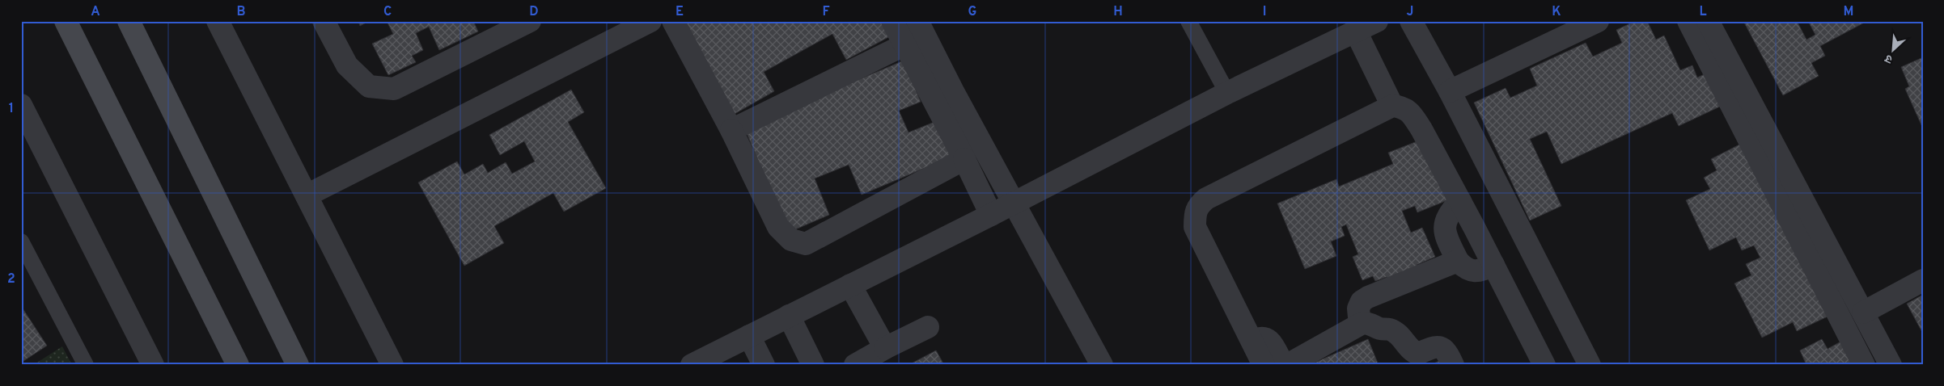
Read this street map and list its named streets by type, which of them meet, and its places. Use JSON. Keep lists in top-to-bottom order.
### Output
{
  "north": "bottom left",
  "grid": {
    "columns": [
      "A",
      "B",
      "C",
      "D",
      "E",
      "F",
      "G",
      "H",
      "I",
      "J",
      "K",
      "L",
      "M"
    ],
    "rows": ["1", "2"]
  }
}
